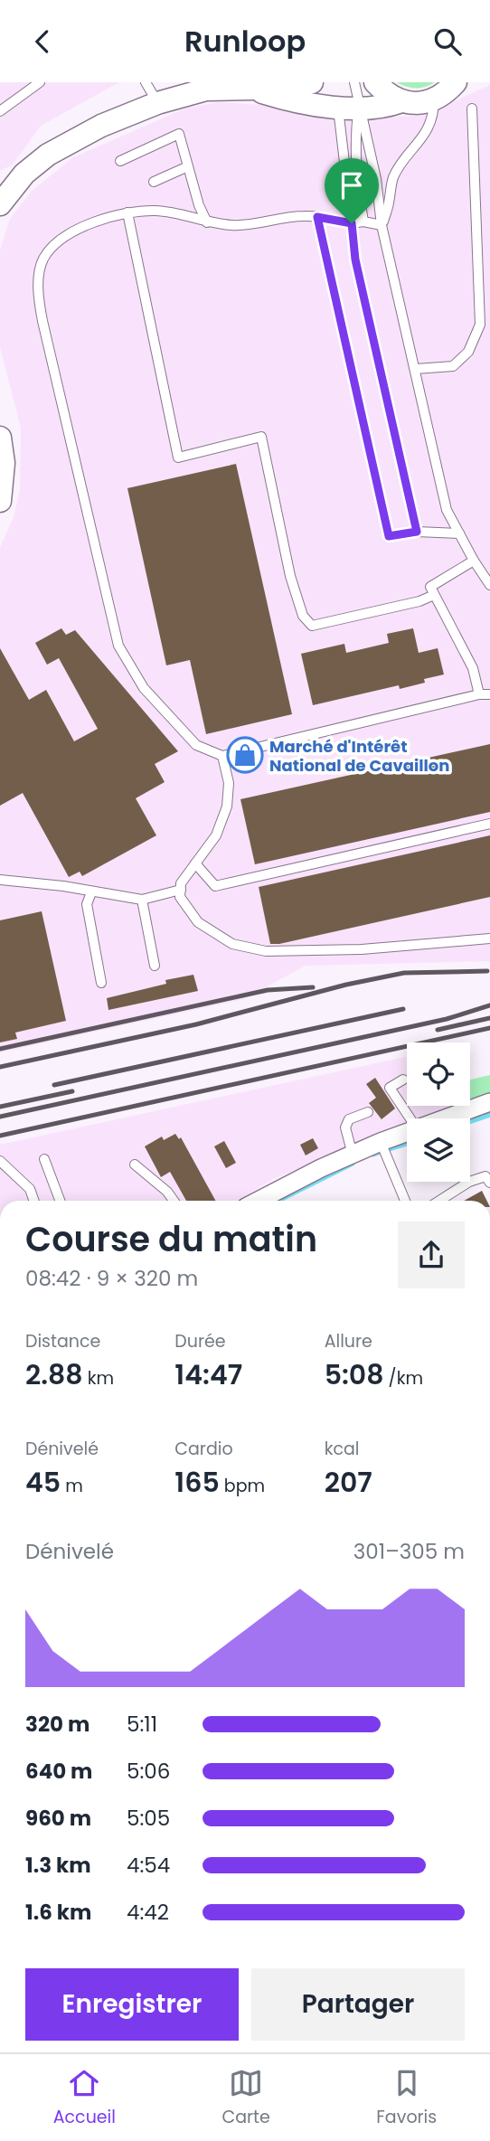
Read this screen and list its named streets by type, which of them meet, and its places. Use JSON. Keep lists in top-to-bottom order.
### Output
{
  "places": {
    "shop": ["Marché d'Intérêt National de Cavaillon"]
  },
  "page": {
    "header": "Runloop",
    "heading": ["Course du matin", "08:42 · 9 × 320 m"],
    "stats": [
      ["Distance", "2.88 km"],
      ["Durée", "14:47"],
      ["Allure", "5:08 /km"],
      ["Dénivelé", "45 m"],
      ["Cardio", "165 bpm"],
      ["kcal", "207"]
    ],
    "chart": ["Dénivelé", "301–305 m"],
    "list": [
      {
        "name": "320 m",
        "note": "5:11"
      },
      {
        "name": "640 m",
        "note": "5:06"
      },
      {
        "name": "960 m",
        "note": "5:05"
      },
      {
        "name": "1.3 km",
        "note": "4:54"
      },
      {
        "name": "1.6 km",
        "note": "4:42"
      }
    ],
    "buttons": ["Enregistrer", "Partager"],
    "tabs": ["Accueil", "Carte", "Favoris"]
  }
}
